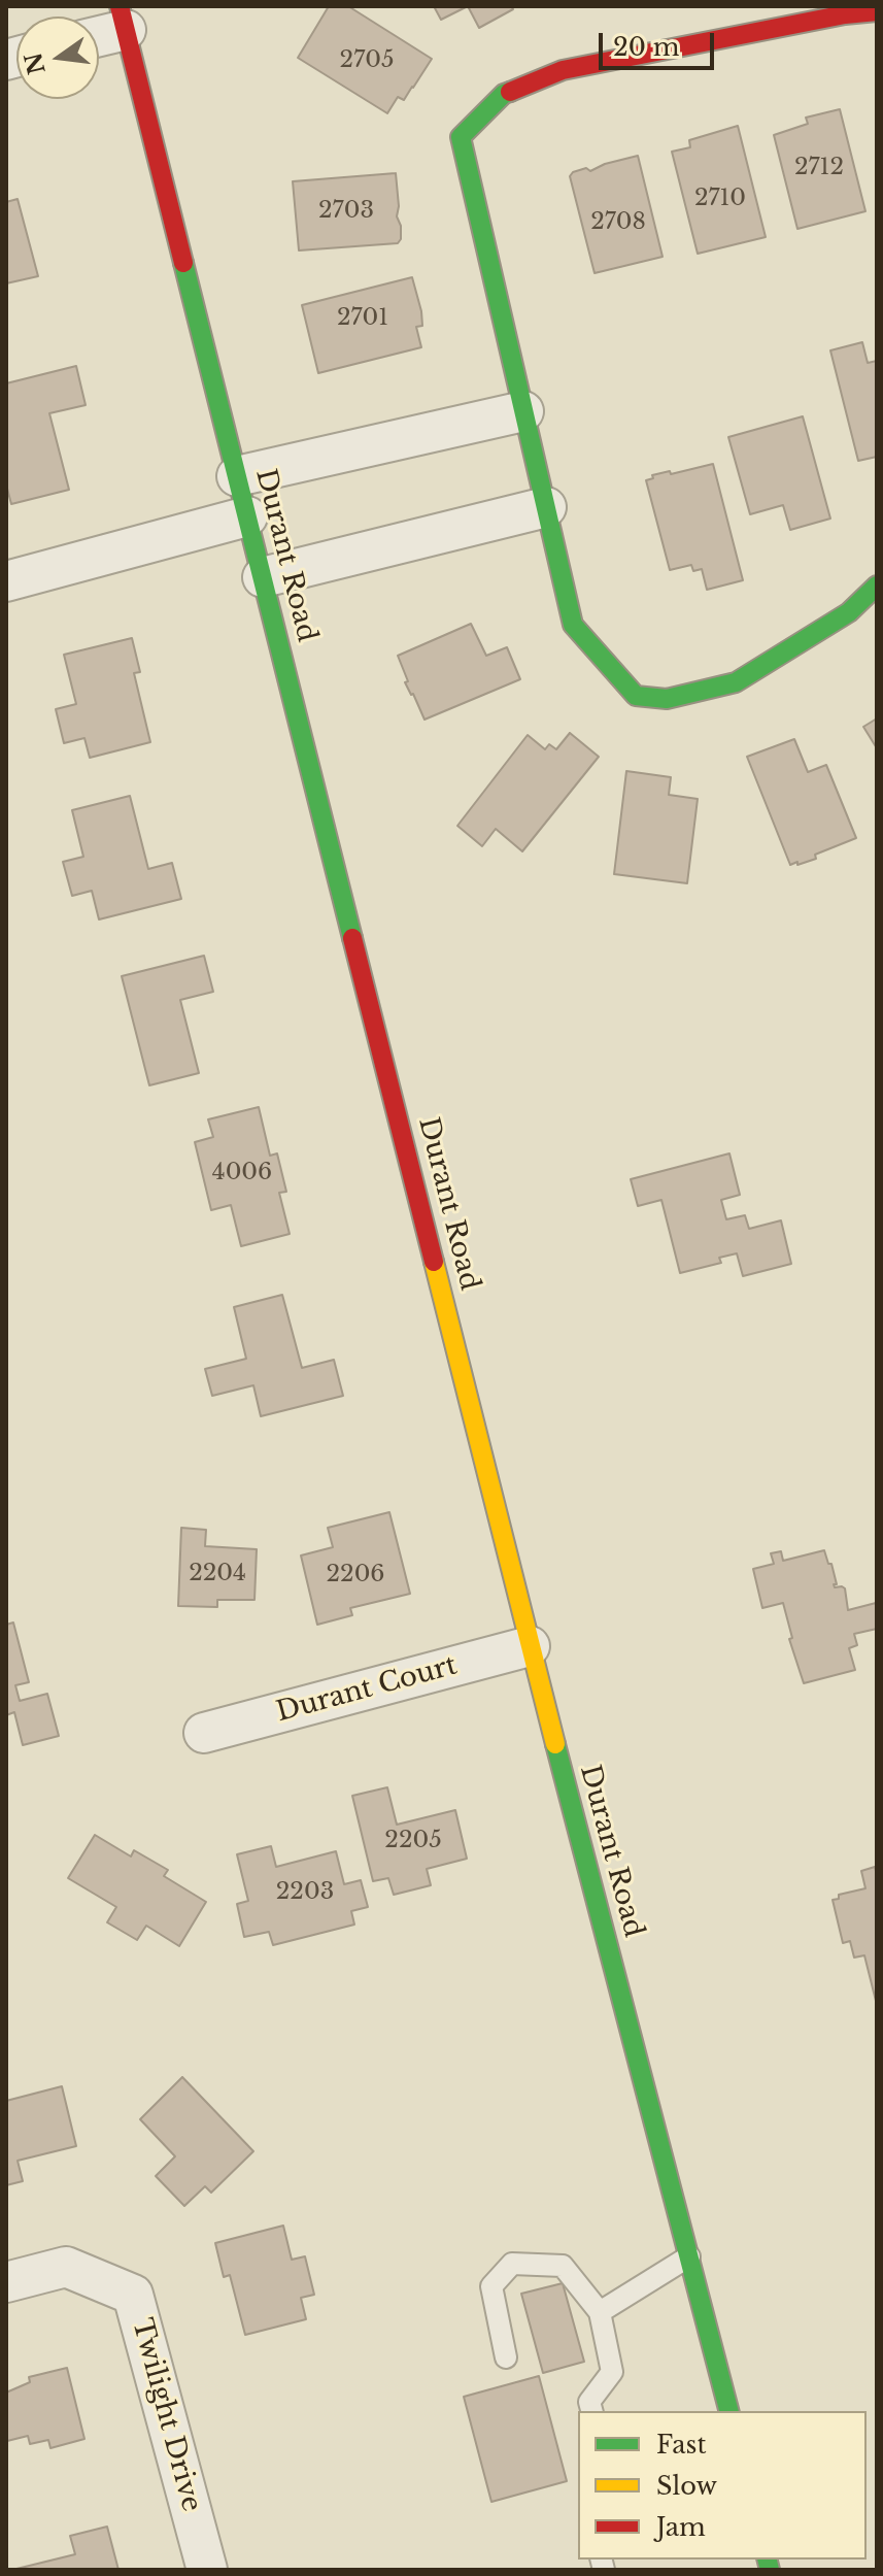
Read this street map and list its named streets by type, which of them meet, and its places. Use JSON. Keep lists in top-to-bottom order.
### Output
{
  "streets": {
    "street": ["Durant Road", "Durant Court", "Twilight Drive"]
  },
  "crossings": [
    ["Durant Road", "Durant Court"]
  ],
  "house_numbers": [
    "2705",
    "2712",
    "2710",
    "2703",
    "2708",
    "2701",
    "4006",
    "2204",
    "2206",
    "2205",
    "2203"
  ],
  "legend": ["Fast", "Slow", "Jam"],
  "scale_bar": "20 m",
  "north": "left"
}
